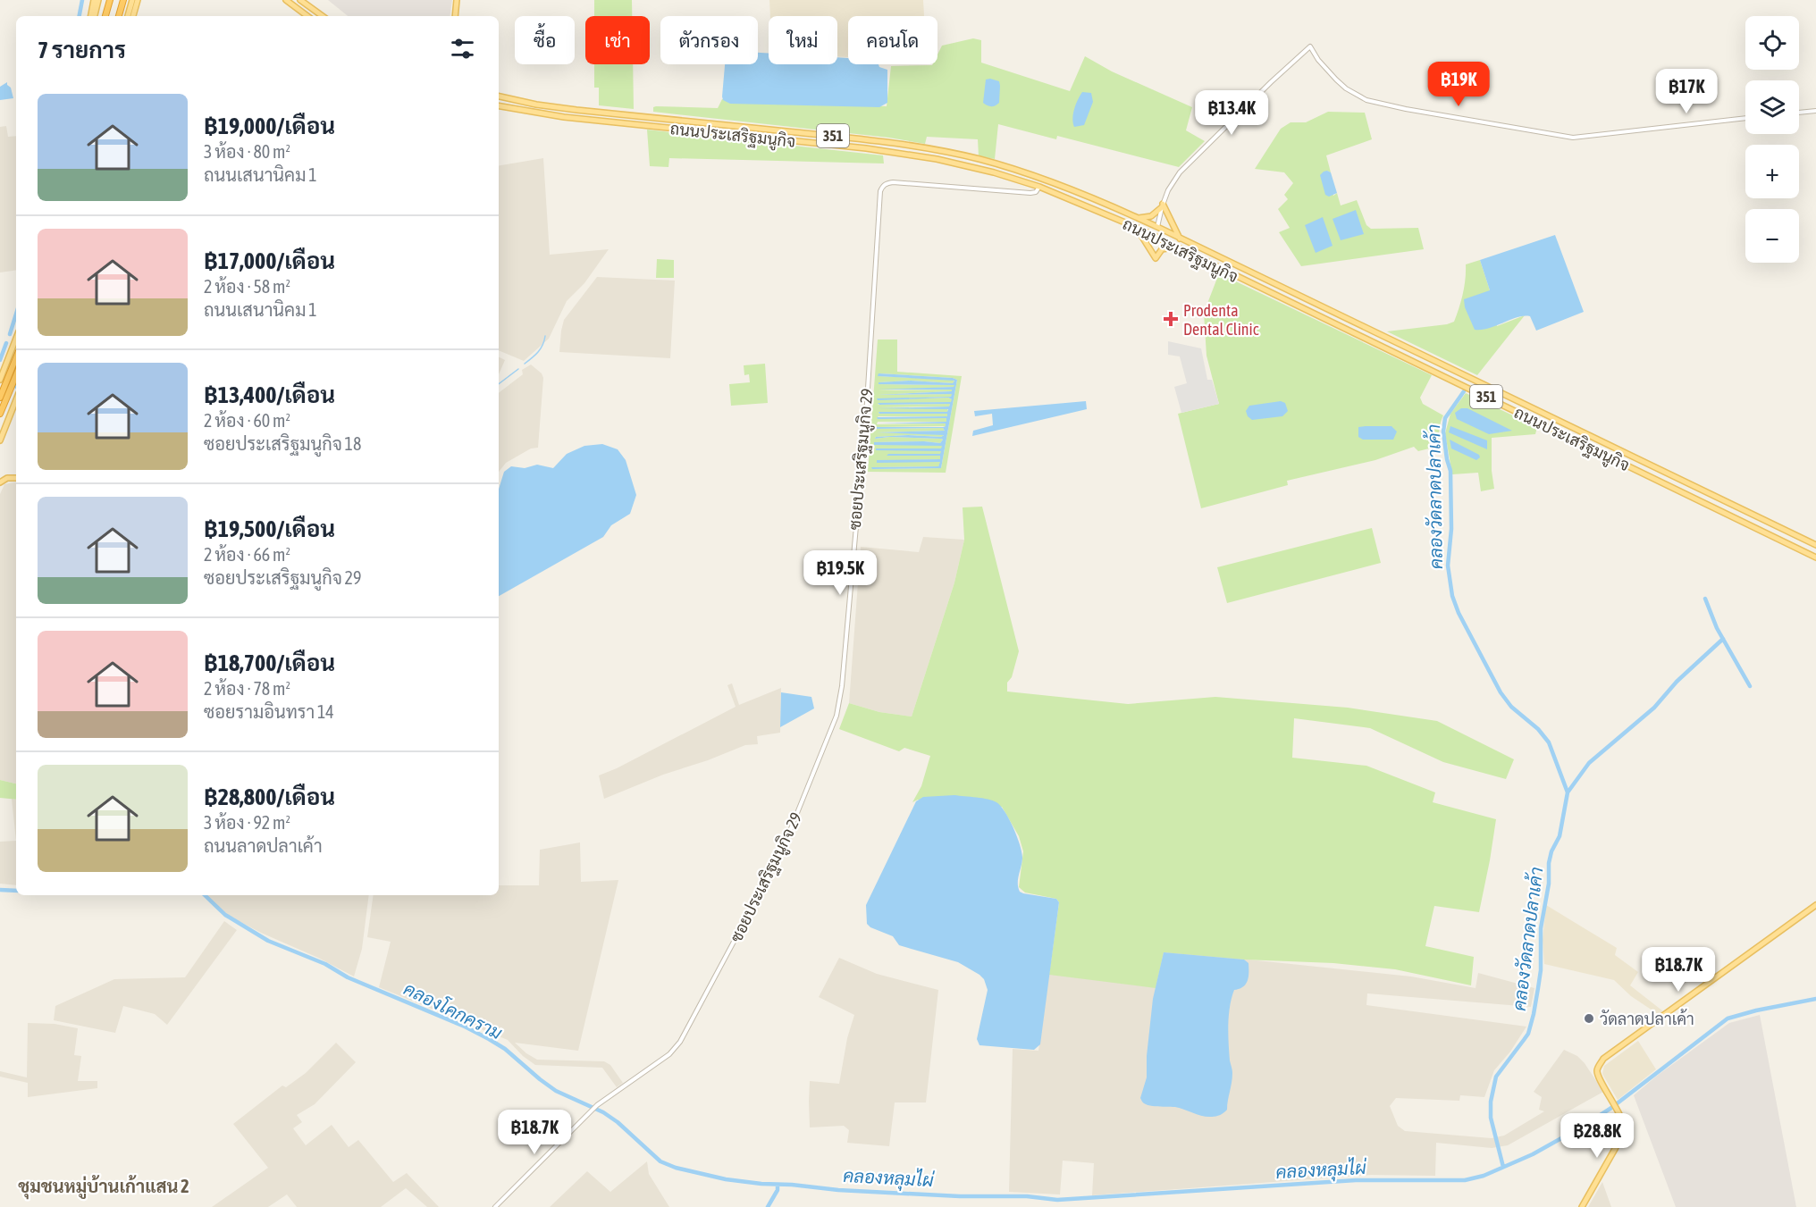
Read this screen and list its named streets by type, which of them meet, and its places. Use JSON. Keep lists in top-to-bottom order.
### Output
{
  "streets": {
    "main road": ["ถนนประเสริฐมนูกิจ", "351"],
    "street": ["ซอยประเสริฐมนูกิจ 29"]
  },
  "crossings": [
    ["ถนนประเสริฐมนูกิจ", "ซอยประเสริฐมนูกิจ 29"]
  ],
  "districts": ["ชุมชนหมู่บ้านเก้าแสน 2"],
  "water": ["คลองวัดลาดปลาเค้า", "คลองโคกคราม", "คลองหลุมไผ่"],
  "places": {
    "health": ["Prodenta Dental Clinic"],
    "other": ["วัดลาดปลาเค้า"]
  },
  "page": {
    "map_buttons": ["+", "−"],
    "chip": [
      "ซื้อ",
      "เช่า",
      "ตัวกรอง",
      "ใหม่",
      "คอนโด"
    ],
    "heading": "7 รายการ",
    "price": [
      "฿19K",
      "฿17K",
      "฿13.4K",
      "฿19.5K",
      "฿18.7K",
      "฿18.7K",
      "฿28.8K"
    ],
    "list": [
      {
        "name": "฿19,000/เดือน",
        "note": "3 ห้อง · 80 m² · ถนนเสนานิคม 1"
      },
      {
        "name": "฿17,000/เดือน",
        "note": "2 ห้อง · 58 m² · ถนนเสนานิคม 1"
      },
      {
        "name": "฿13,400/เดือน",
        "note": "2 ห้อง · 60 m² · ซอยประเสริฐมนูกิจ 18"
      },
      {
        "name": "฿19,500/เดือน",
        "note": "2 ห้อง · 66 m² · ซอยประเสริฐมนูกิจ 29"
      },
      {
        "name": "฿18,700/เดือน",
        "note": "2 ห้อง · 78 m² · ซอยรามอินทรา 14"
      },
      {
        "name": "฿28,800/เดือน",
        "note": "3 ห้อง · 92 m² · ถนนลาดปลาเค้า"
      }
    ]
  }
}
